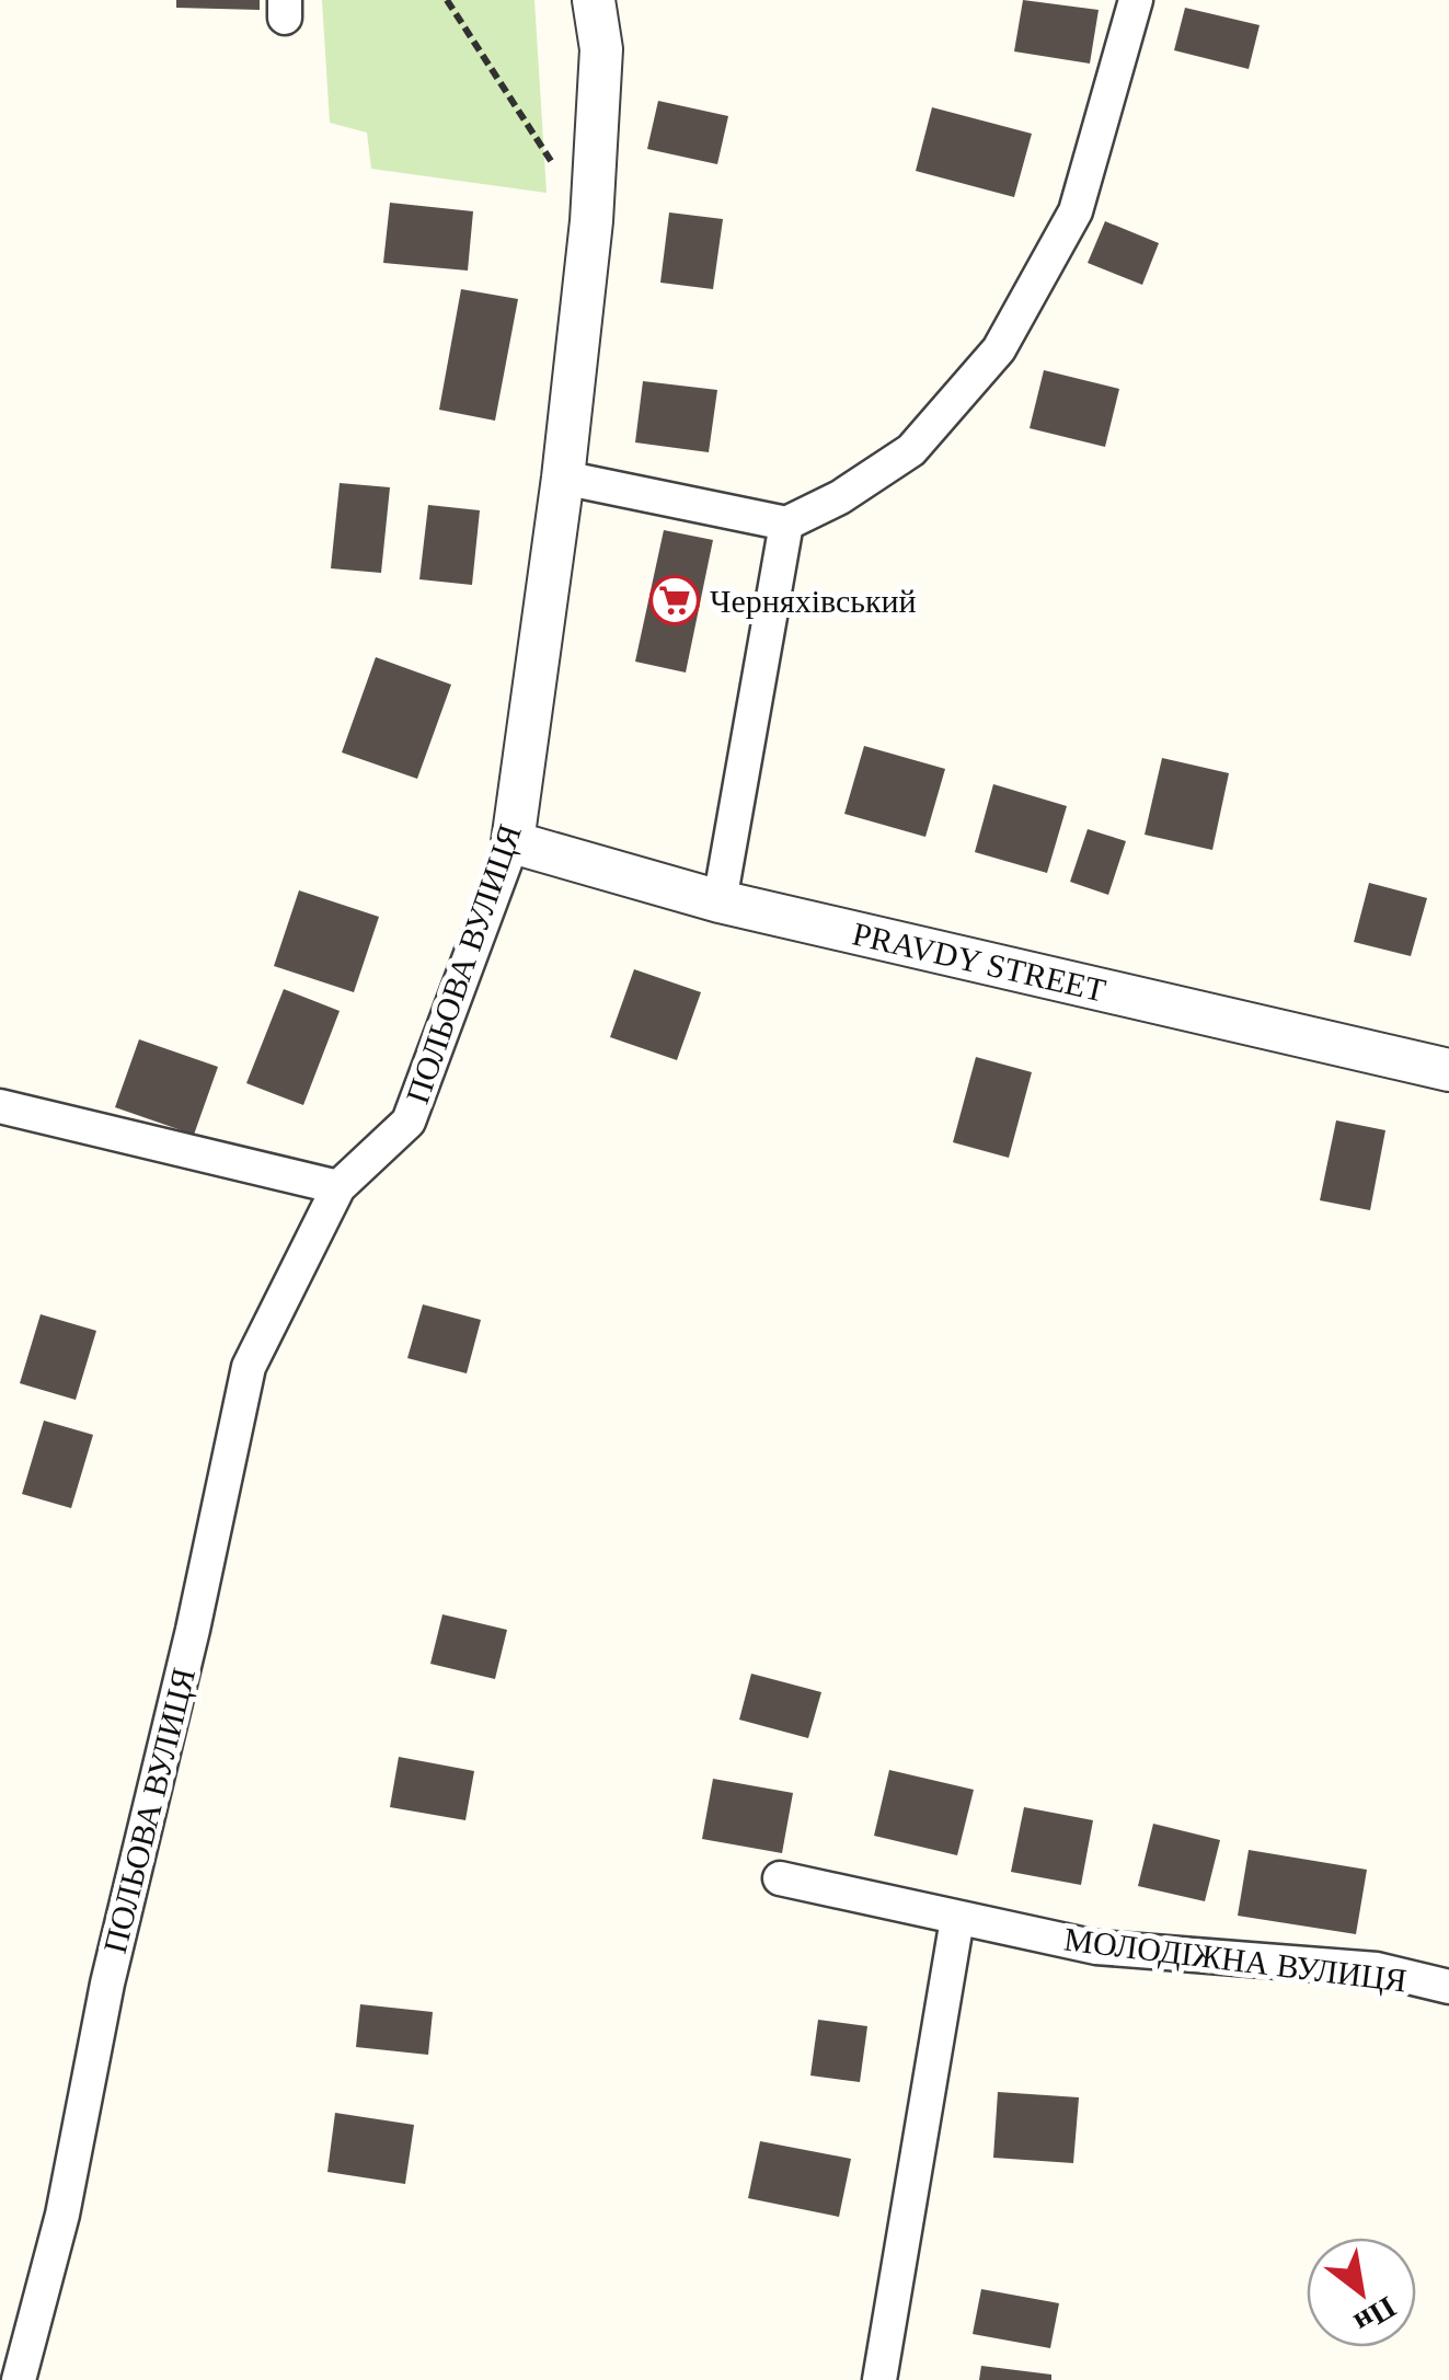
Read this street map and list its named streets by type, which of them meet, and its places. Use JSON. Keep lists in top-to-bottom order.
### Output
{
  "streets": {
    "street": ["PRAVDY STREET", "ПОЛЬОВА ВУЛИЦЯ", "МОЛОДІЖНА ВУЛИЦЯ"]
  },
  "crossings": [
    ["PRAVDY STREET", "ПОЛЬОВА ВУЛИЦЯ"]
  ],
  "places": {
    "supermarket": ["Черняхівський"]
  },
  "north": "bottom right"
}
